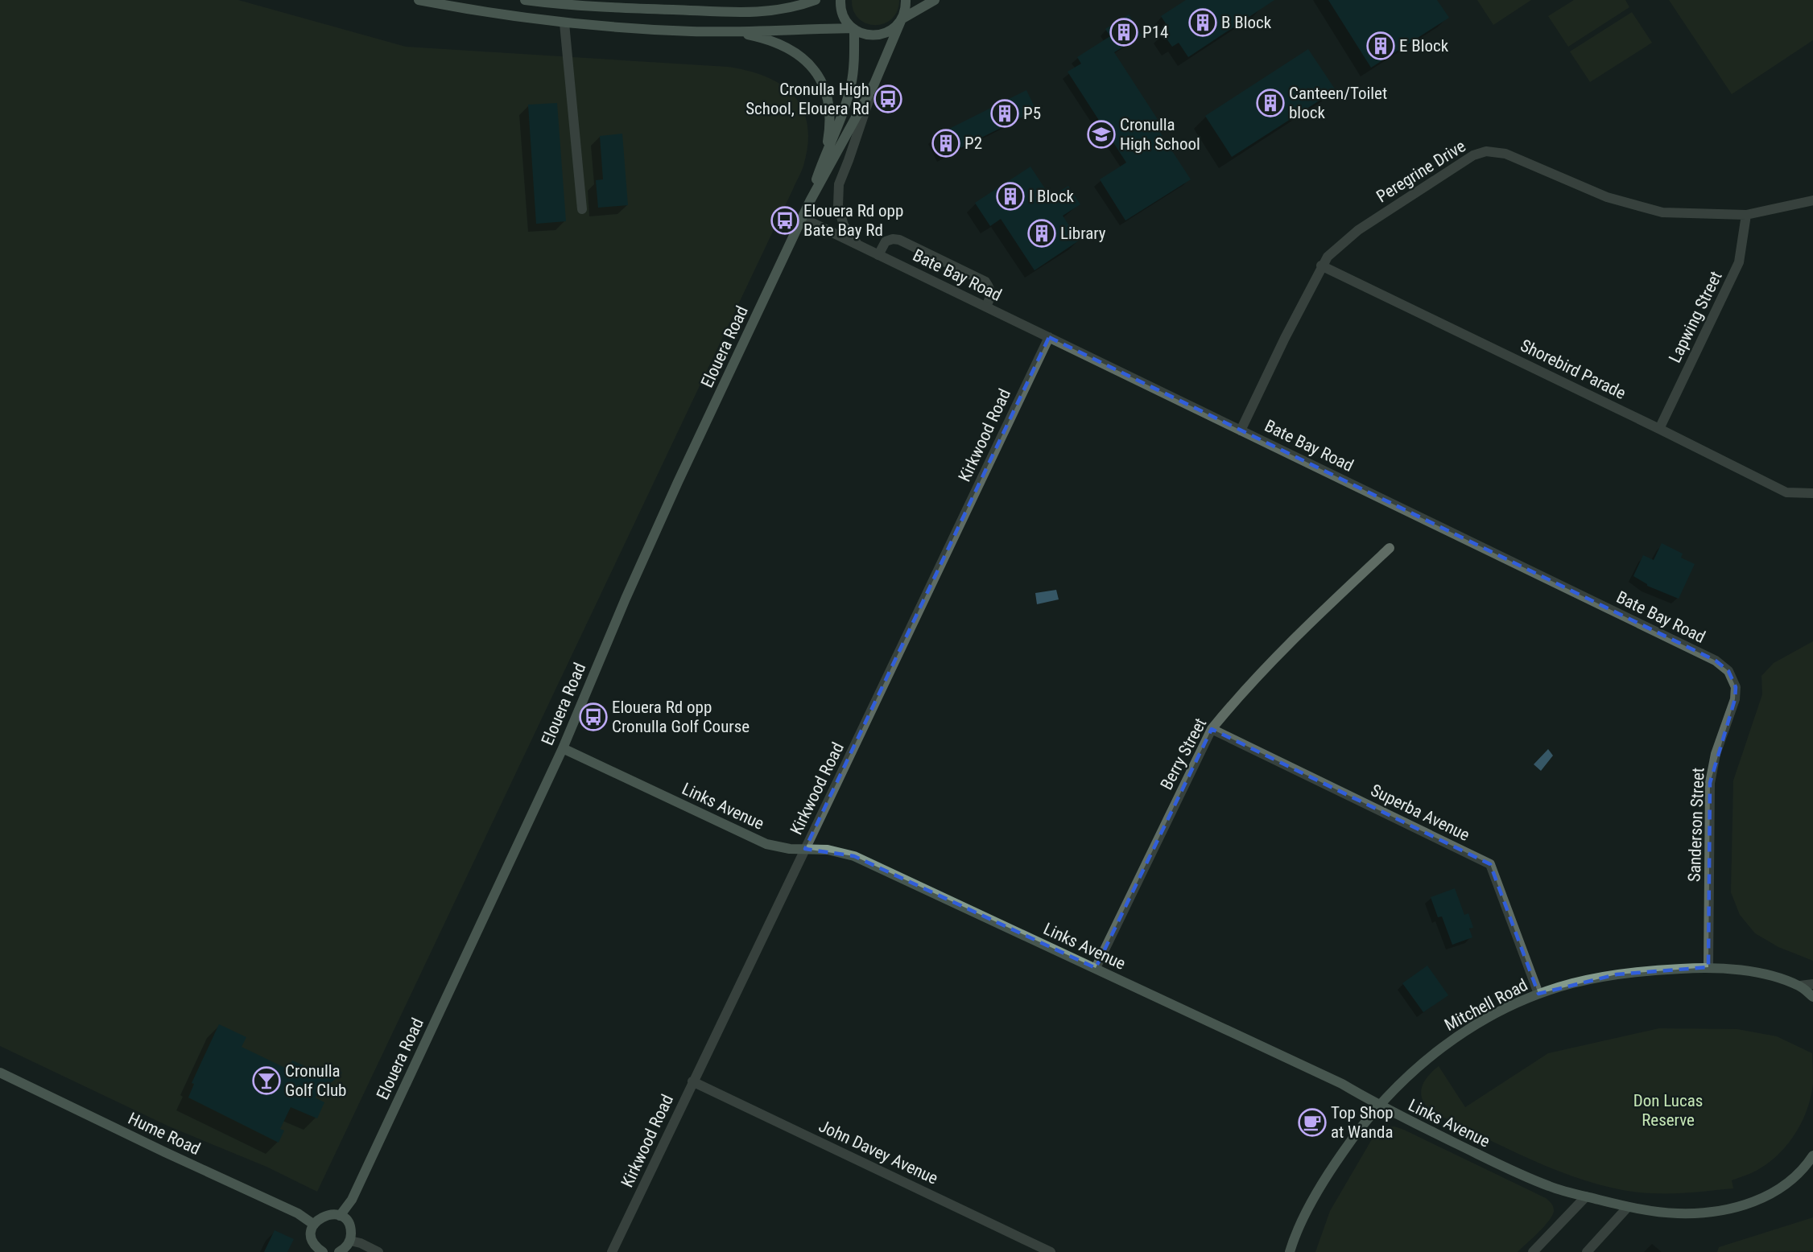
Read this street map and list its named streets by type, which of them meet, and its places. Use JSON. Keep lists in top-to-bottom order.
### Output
{
  "streets": {
    "street": [
      "Peregrine Drive",
      "Bate Bay Road",
      "Lapwing Street",
      "Elouera Road",
      "Shorebird Parade",
      "Kirkwood Road",
      "Berry Street",
      "Links Avenue",
      "Superba Avenue",
      "Sanderson Street",
      "Mitchell Road",
      "Hume Road",
      "John Davey Avenue"
    ]
  },
  "crossings": [
    ["Peregrine Drive", "Bate Bay Road"],
    ["Peregrine Drive", "Lapwing Street"],
    ["Peregrine Drive", "Shorebird Parade"],
    ["Bate Bay Road", "Elouera Road"],
    ["Bate Bay Road", "Kirkwood Road"],
    ["Bate Bay Road", "Sanderson Street"],
    ["Lapwing Street", "Shorebird Parade"],
    ["Elouera Road", "Links Avenue"],
    ["Kirkwood Road", "Links Avenue"],
    ["Kirkwood Road", "John Davey Avenue"],
    ["Berry Street", "Links Avenue"],
    ["Berry Street", "Superba Avenue"],
    ["Links Avenue", "Mitchell Road"],
    ["Superba Avenue", "Mitchell Road"],
    ["Sanderson Street", "Mitchell Road"]
  ],
  "parks": ["Don Lucas Reserve"],
  "places": {
    "building": [
      "B Block",
      "P14",
      "E Block",
      "Canteen/Toilet block",
      "P5",
      "P2",
      "I Block",
      "Library"
    ],
    "bus stop": ["Cronulla High School, Elouera Rd", "Elouera Rd opp Bate Bay Rd", "Elouera Rd opp Cronulla Golf Course"],
    "school or university": ["Cronulla High School"],
    "bar": ["Cronulla Golf Club"],
    "cafe": ["Top Shop at Wanda"]
  }
}
